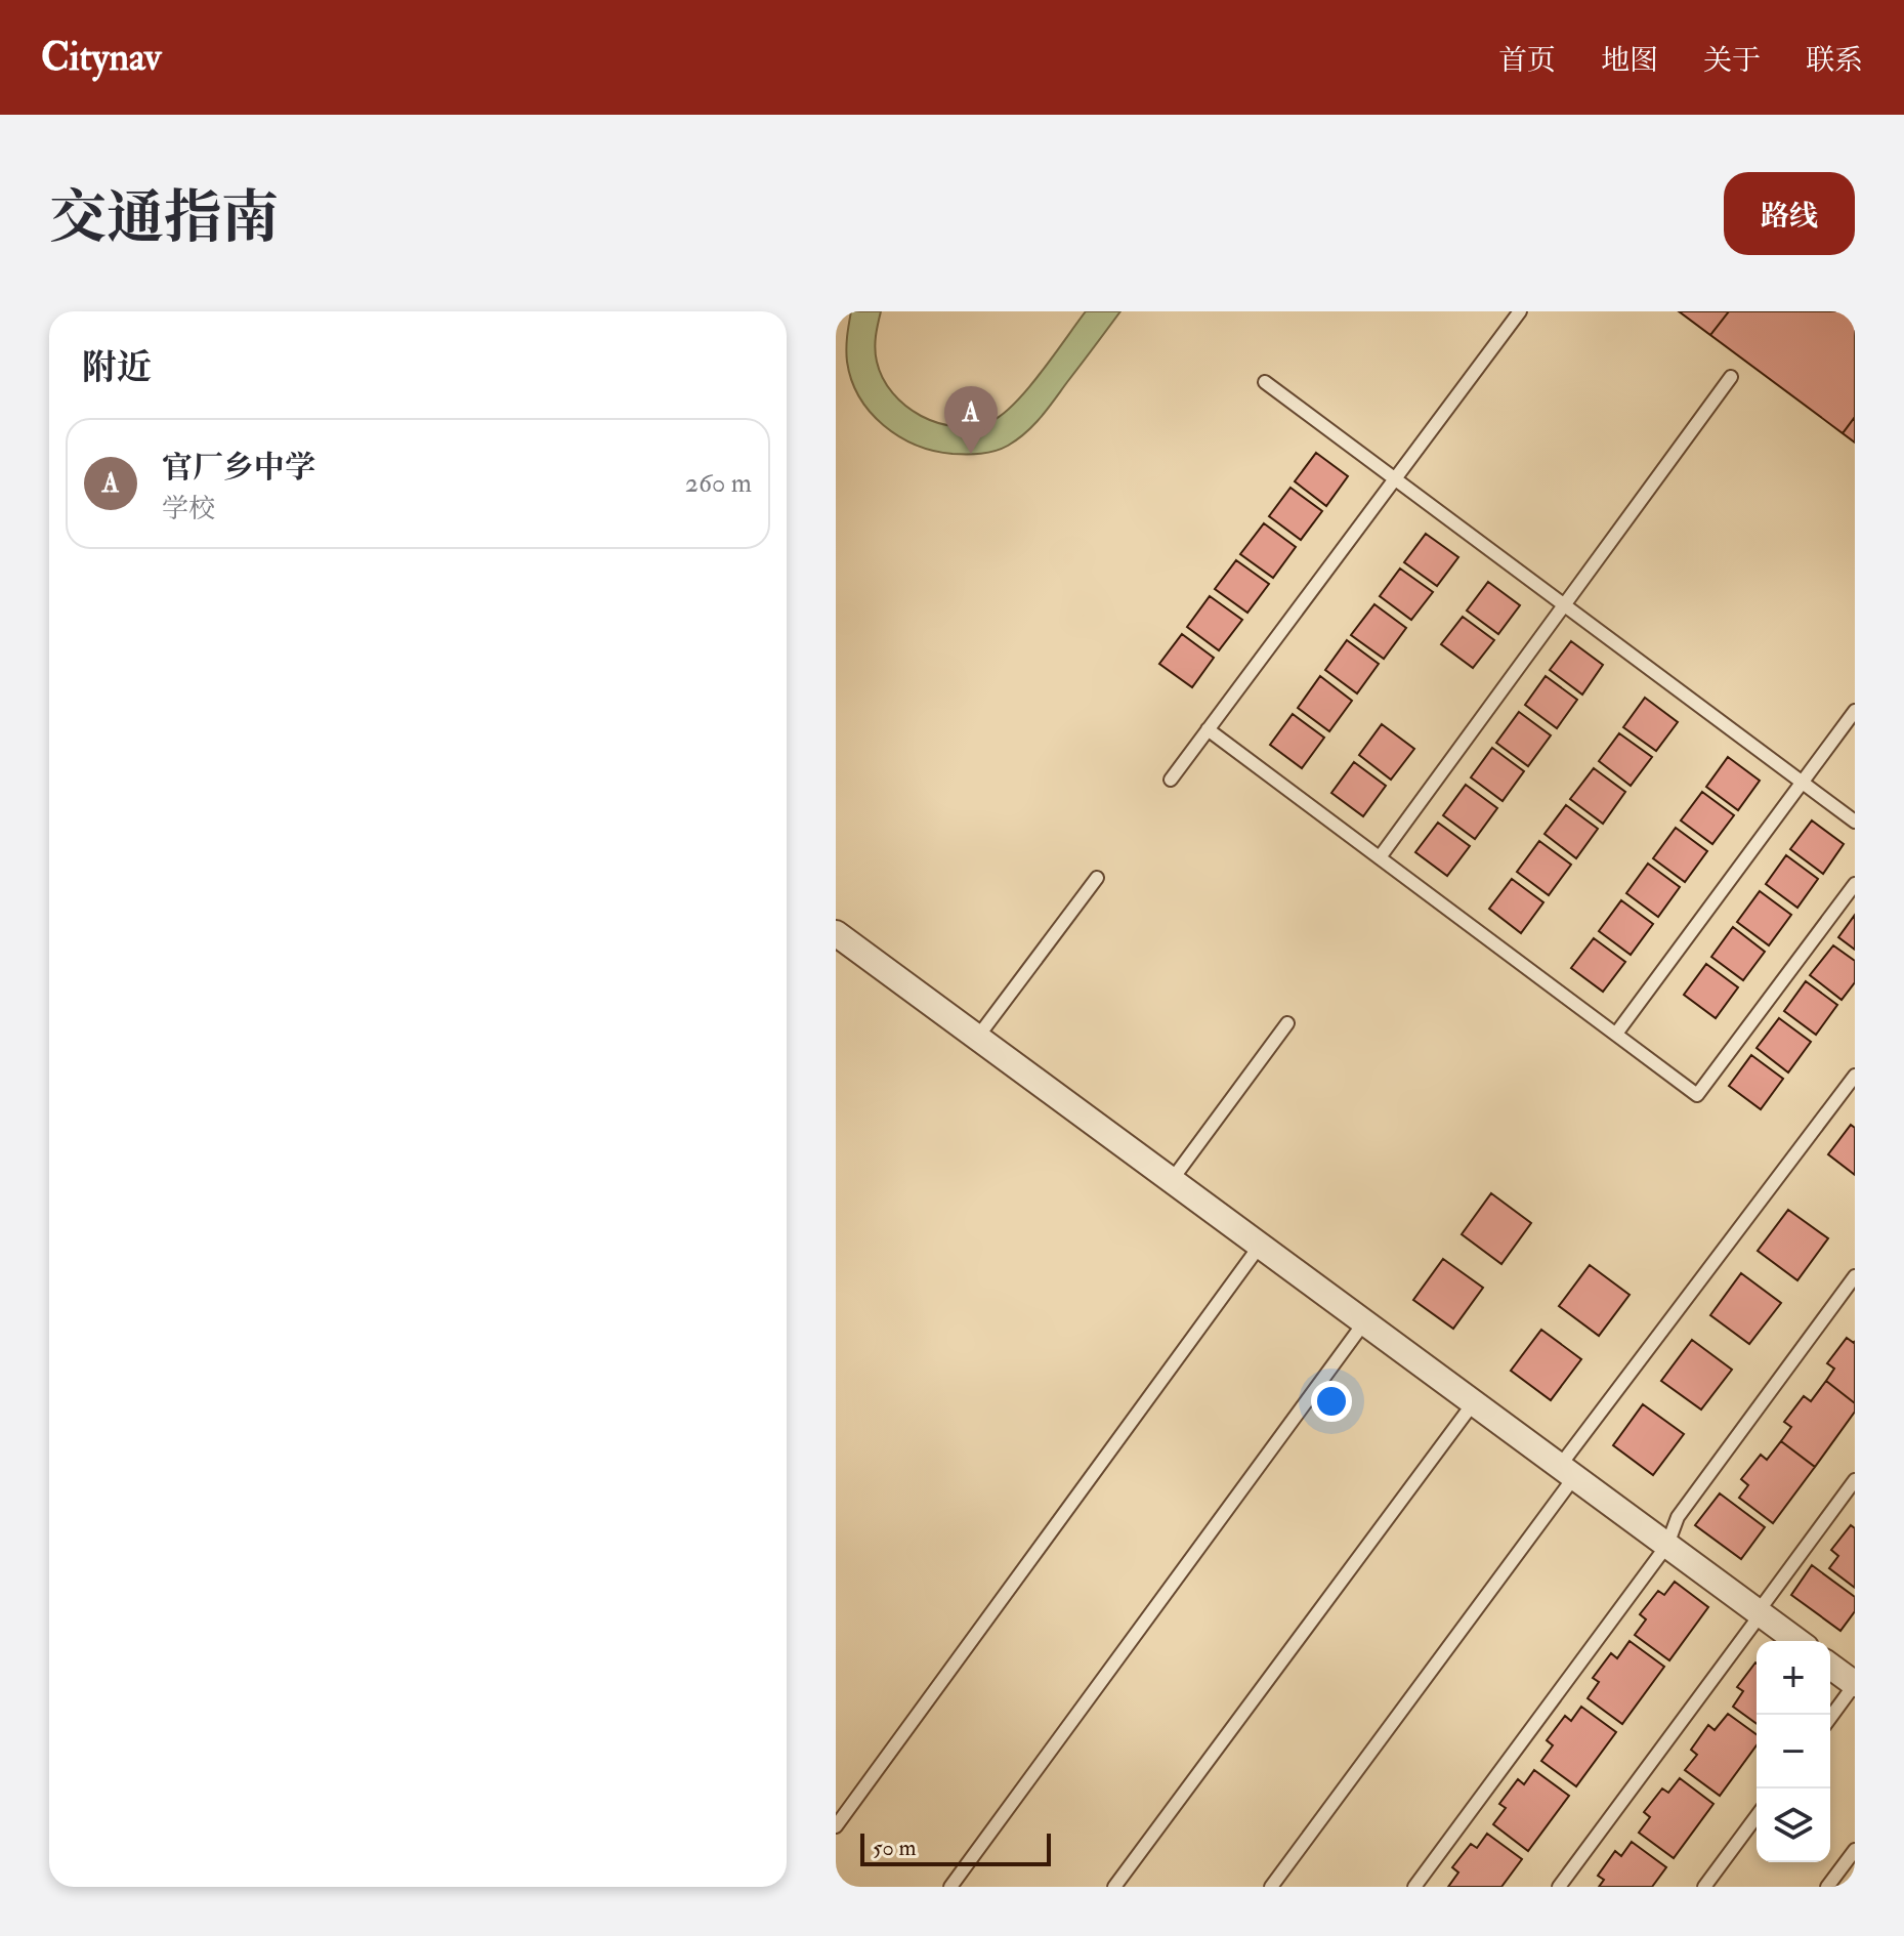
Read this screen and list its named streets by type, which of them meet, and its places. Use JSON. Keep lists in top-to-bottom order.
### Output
{
  "scale_bar": "50 m",
  "page": {
    "header": "Citynav",
    "nav": [
      "首页",
      "地图",
      "关于",
      "联系"
    ],
    "title": "交通指南",
    "buttons": "路线",
    "heading": "附近",
    "pins": "A",
    "list": [
      {
        "mark": "A",
        "name": "官厂乡中学",
        "note": "学校",
        "value": "260 m"
      }
    ],
    "map_buttons": ["+", "−"],
    "scale": "50 m"
  }
}
